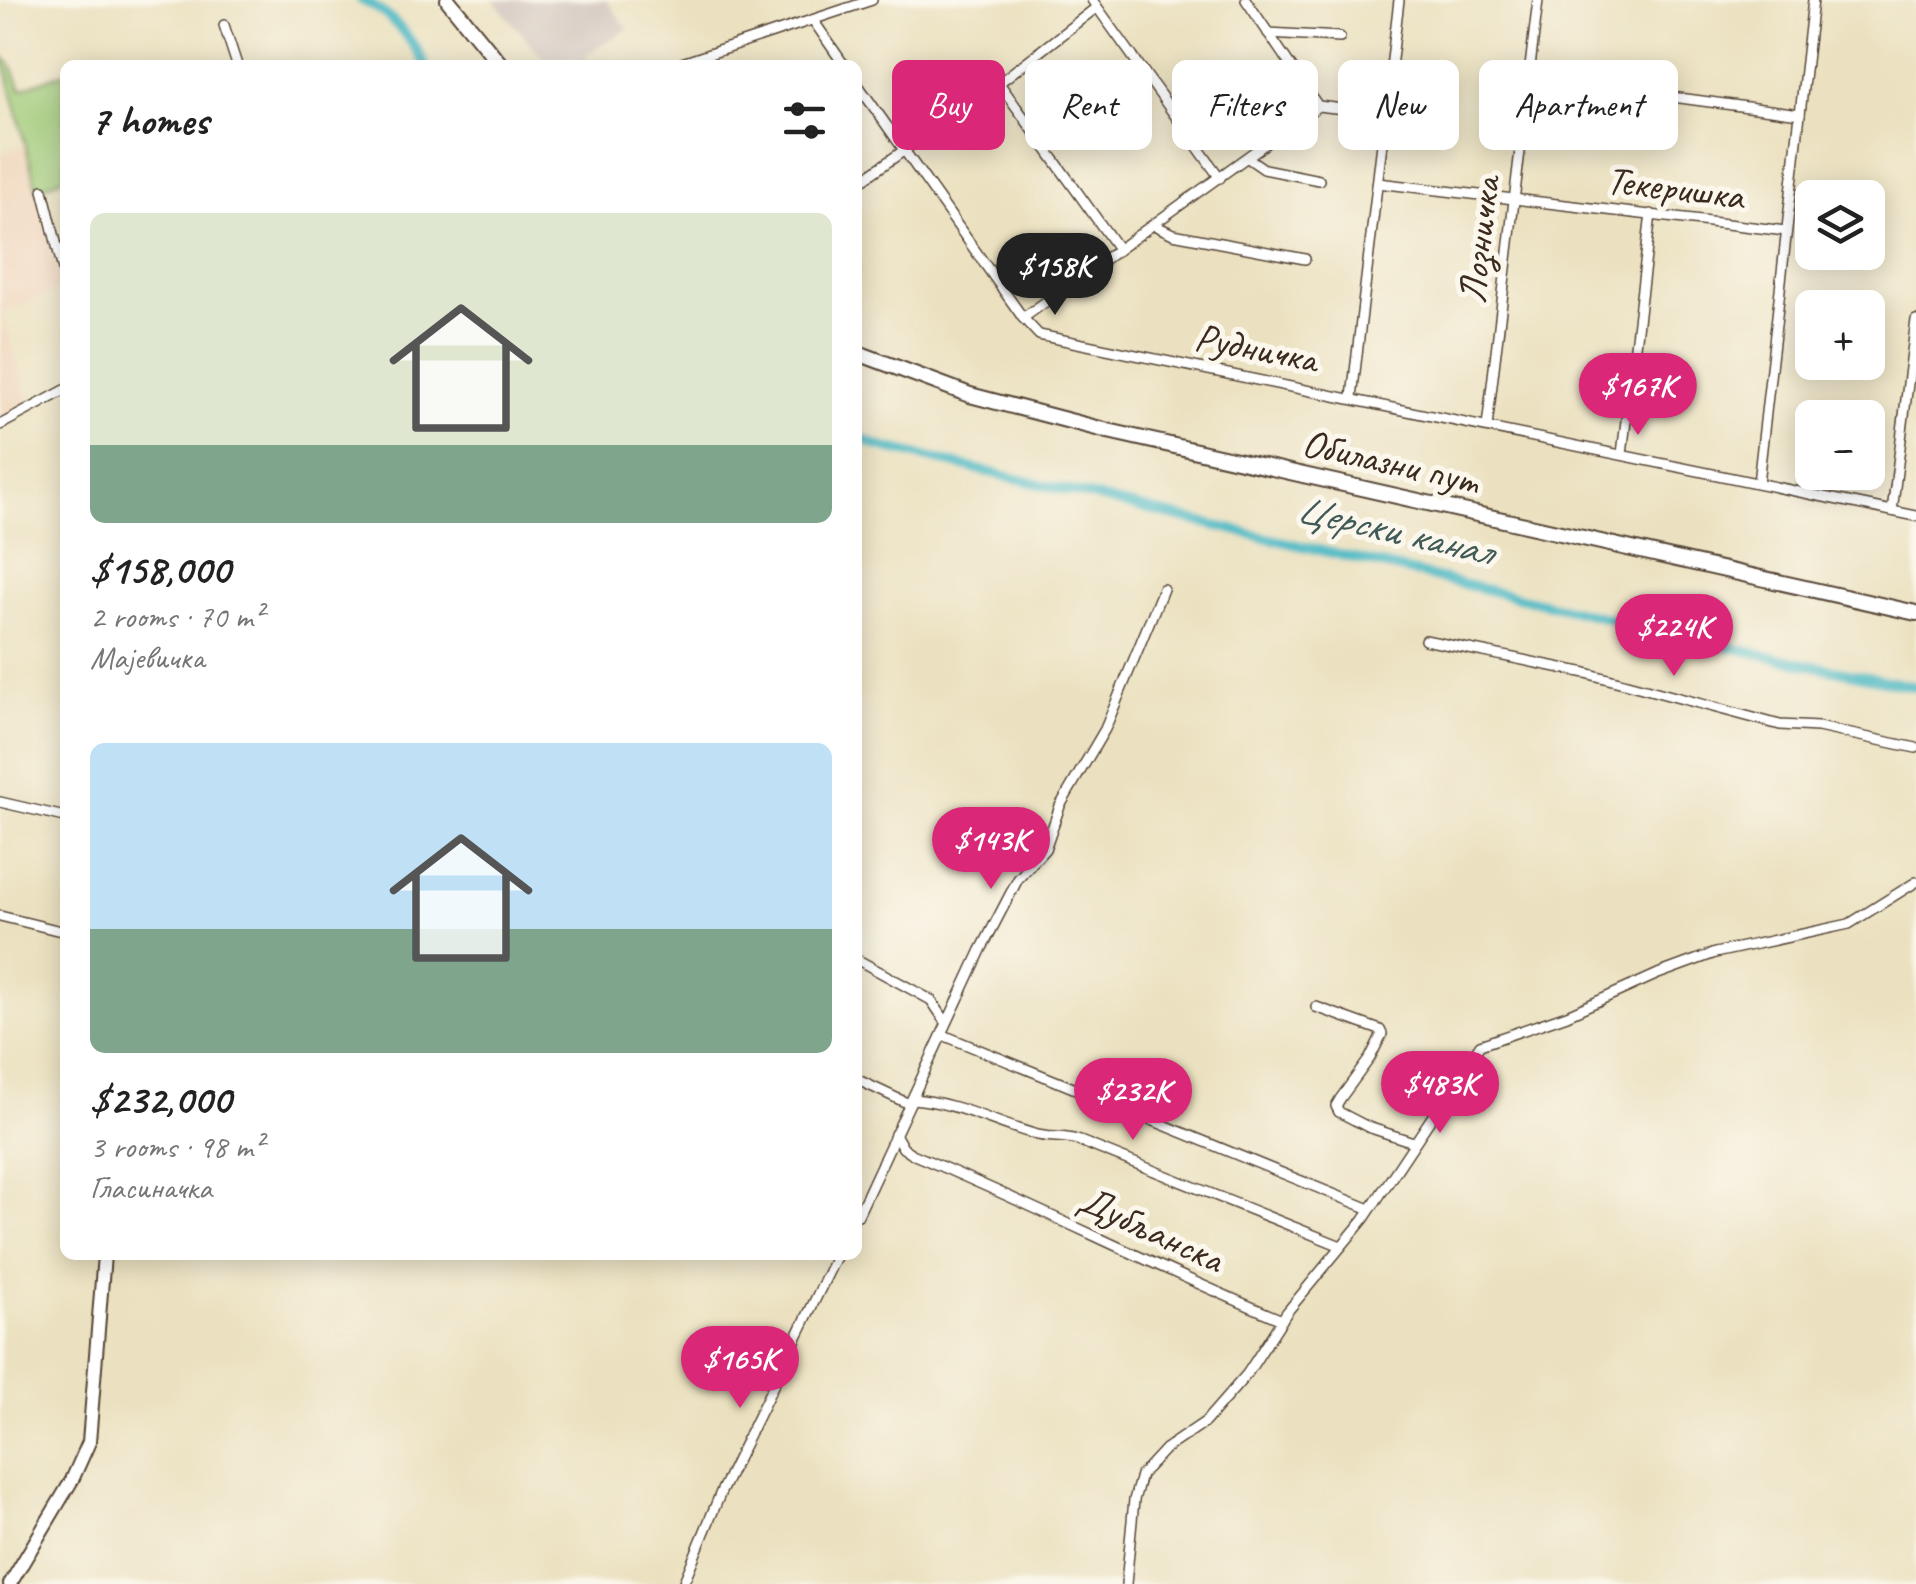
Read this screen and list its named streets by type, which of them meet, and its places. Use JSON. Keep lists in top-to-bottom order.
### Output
{
  "streets": {
    "main road": ["Обилазни пут"],
    "street": [
      "Текеришка",
      "Лозничка",
      "Рудничка",
      "Дубљанска"
    ]
  },
  "crossings": [
    ["Текеришка", "Лозничка"],
    ["Лозничка", "Рудничка"]
  ],
  "water": ["Церски канал"],
  "page": {
    "chip": [
      "Buy",
      "Rent",
      "Filters",
      "New",
      "Apartment"
    ],
    "heading": "7 homes",
    "map_buttons": ["+", "−"],
    "list": [
      {
        "name": "$158,000",
        "note": "2 rooms · 70 m² · Мајевичка"
      },
      {
        "name": "$232,000",
        "note": "3 rooms · 98 m² · Гласиначка"
      }
    ],
    "price": [
      "$158K",
      "$167K",
      "$224K",
      "$143K",
      "$483K",
      "$232K",
      "$165K"
    ]
  }
}
